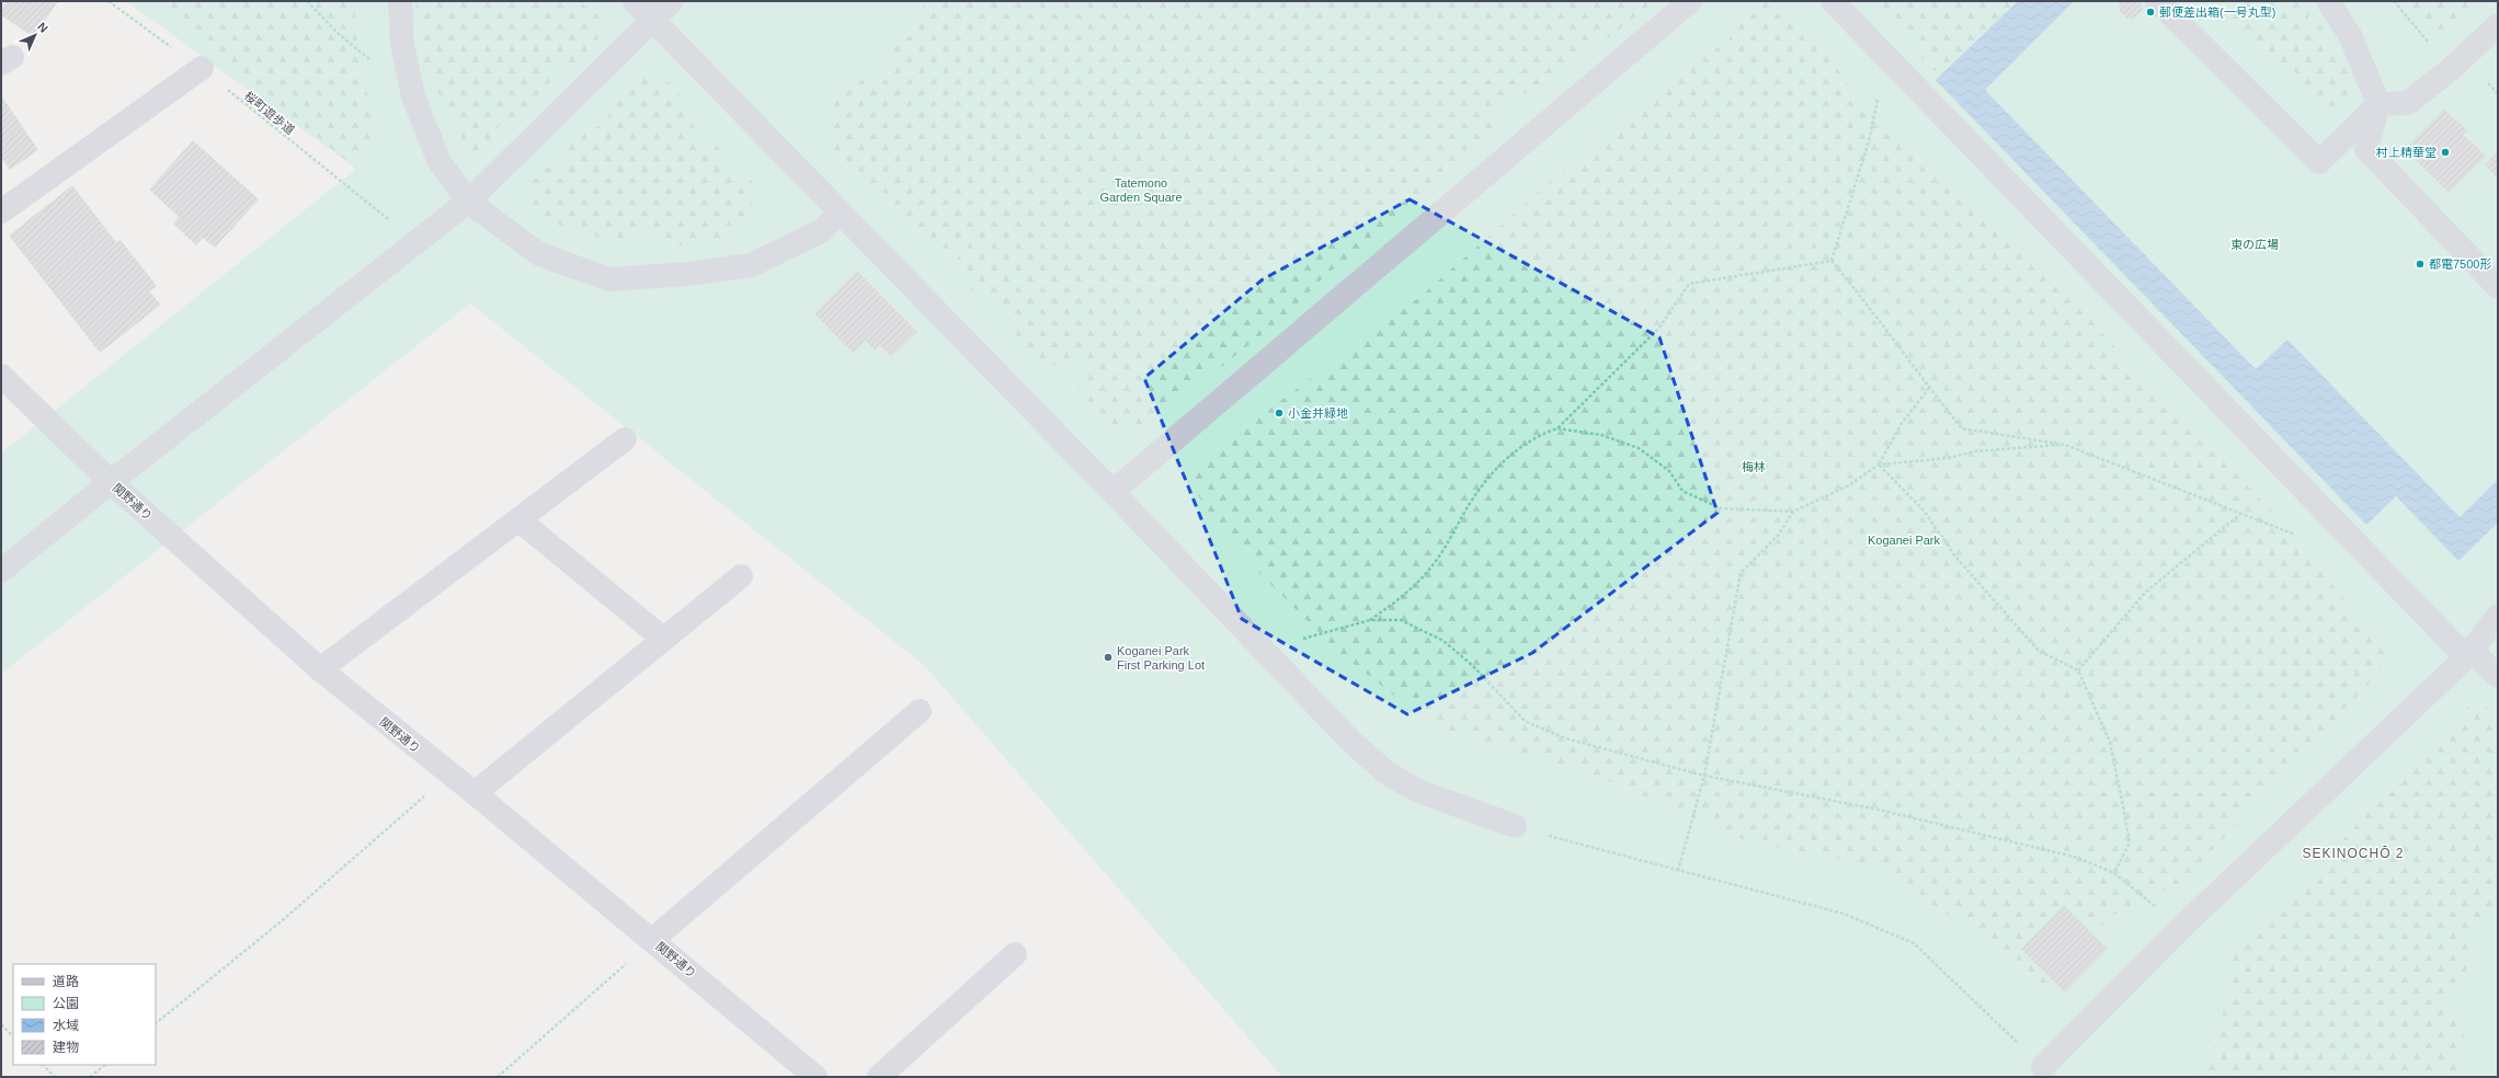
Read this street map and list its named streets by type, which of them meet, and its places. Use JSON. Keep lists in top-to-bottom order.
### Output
{
  "streets": {
    "street": ["関野通り"],
    "path": ["桜町遊歩道"]
  },
  "districts": ["SEKINOCHŌ 2"],
  "parks": [
    "Tatemono Garden Square",
    "東の広場",
    "梅林",
    "Koganei Park"
  ],
  "places": [
    "郵便差出箱(一号丸型)",
    "村上精華堂",
    "都電7500形",
    "小金井緑地",
    "Koganei Park First Parking Lot"
  ],
  "legend": [
    "道路",
    "公園",
    "水域",
    "建物"
  ],
  "north": "top right"
}
